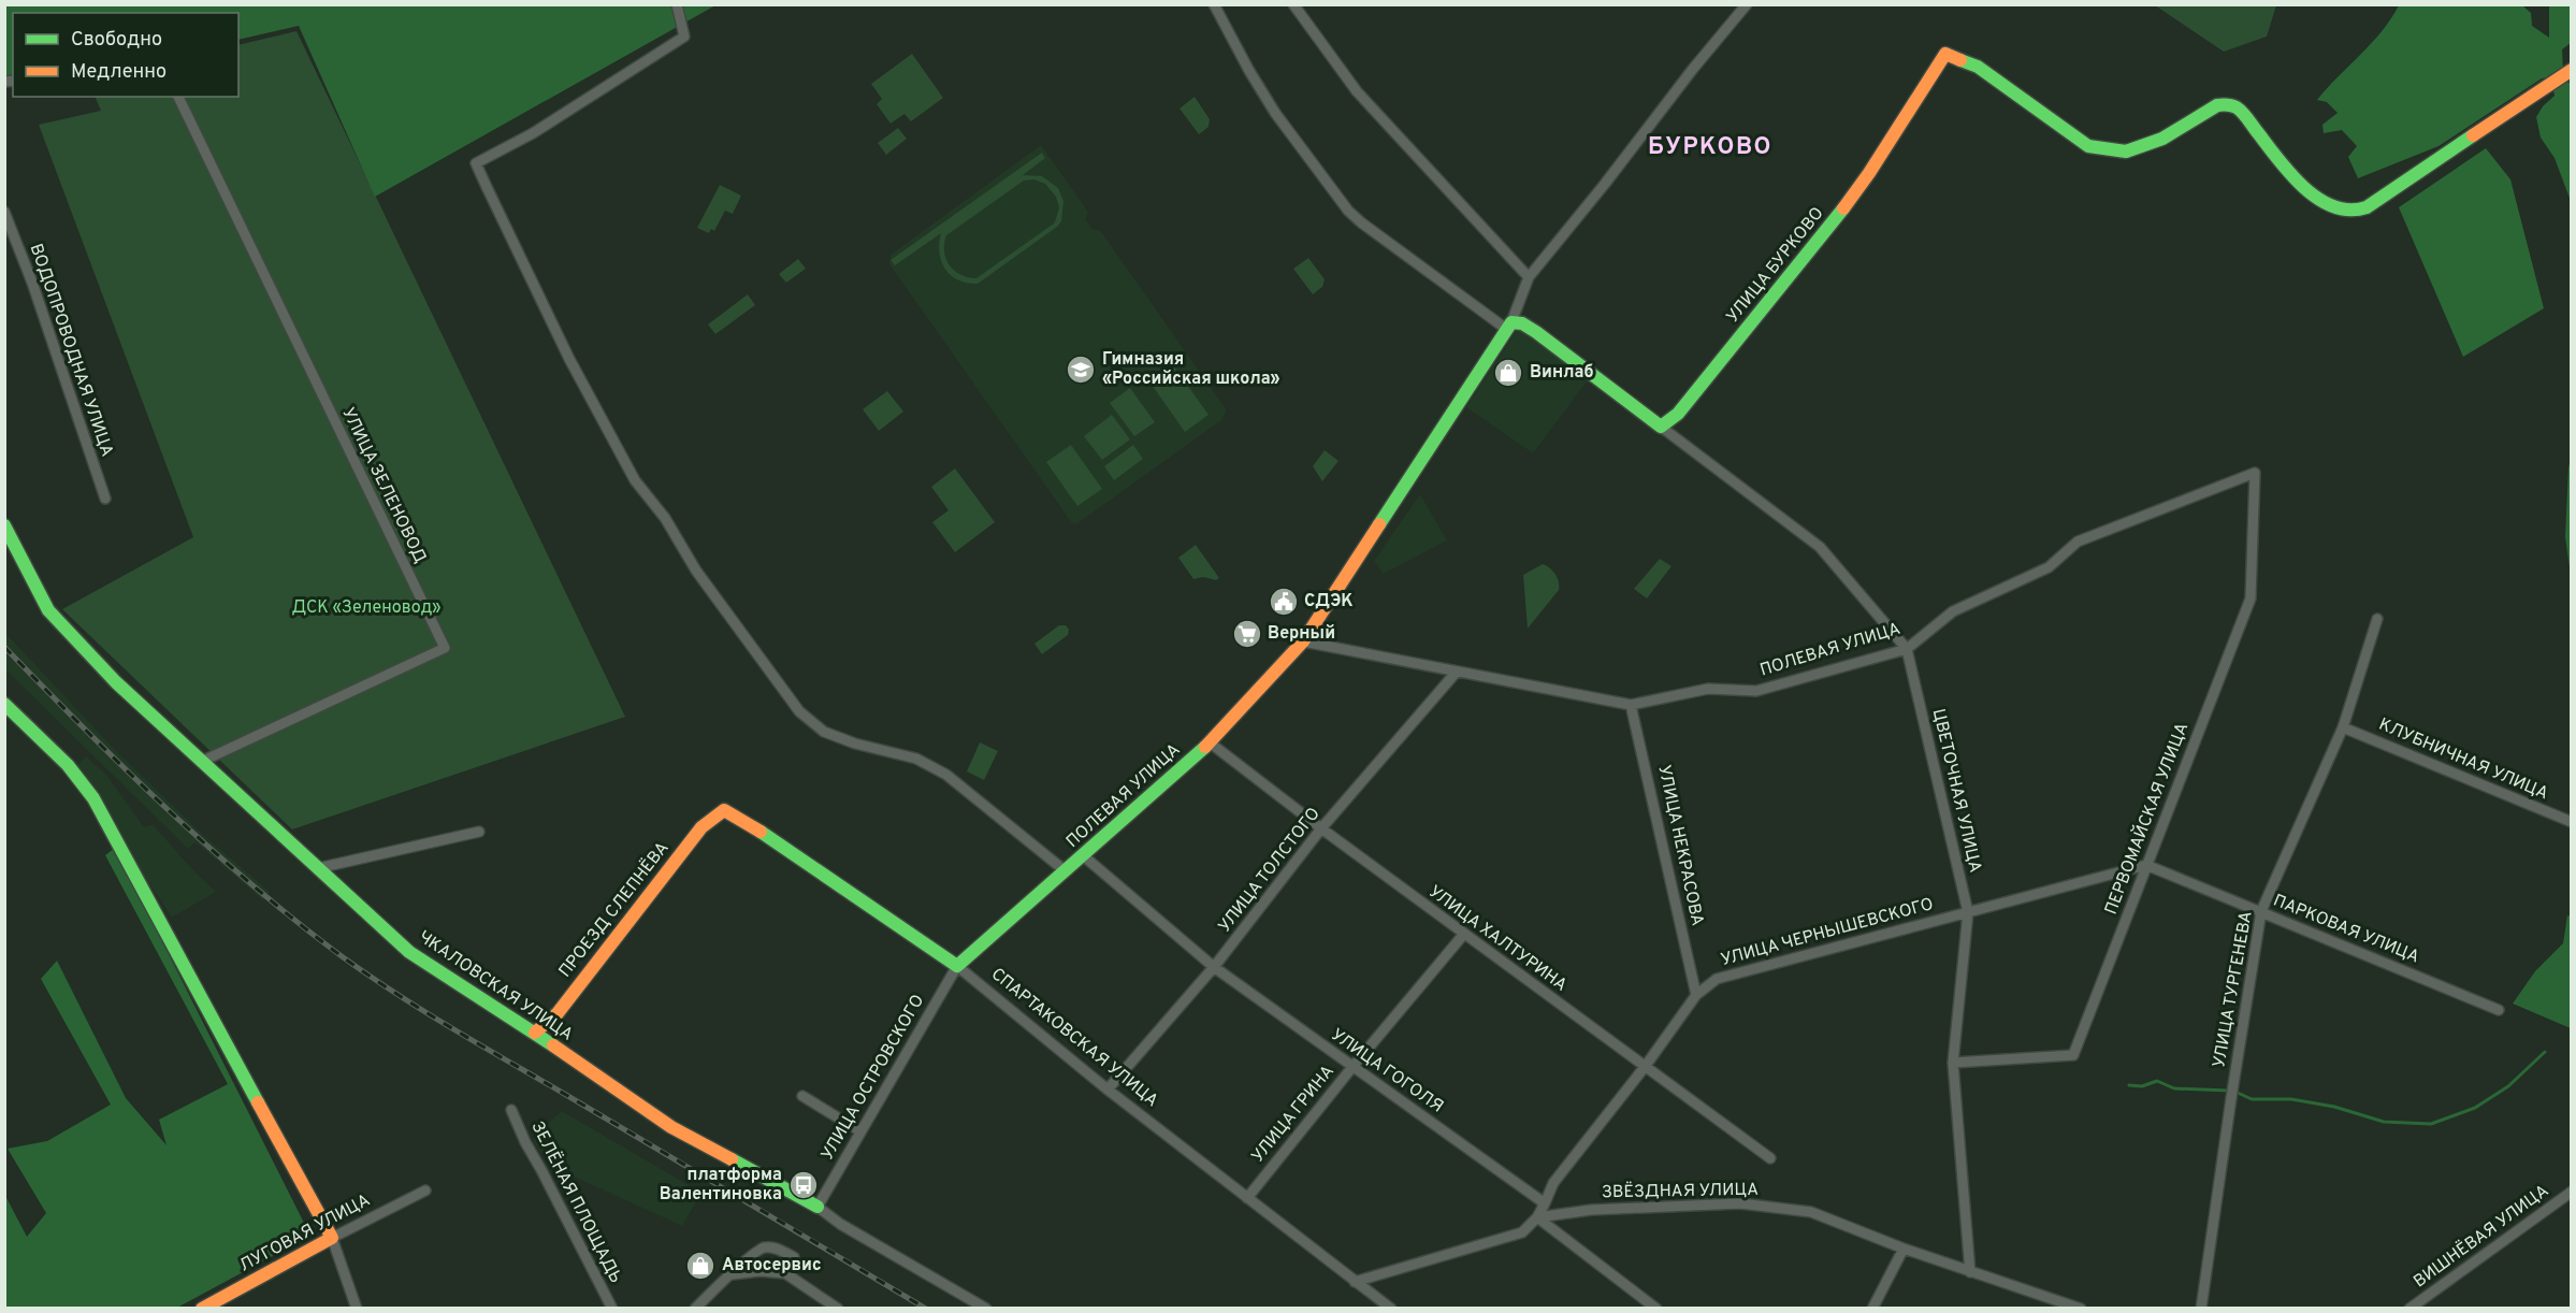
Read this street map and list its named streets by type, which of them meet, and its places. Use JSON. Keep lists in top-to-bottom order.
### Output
{
  "streets": {
    "street": [
      "УЛИЦА БУРКОВО",
      "ВОДОПРОВОДНАЯ УЛИЦА",
      "УЛИЦА ЗЕЛЕНОВОД",
      "ПОЛЕВАЯ УЛИЦА",
      "КЛУБНИЧНАЯ УЛИЦА",
      "ЦВЕТОЧНАЯ УЛИЦА",
      "ПЕРВОМАЙСКАЯ УЛИЦА",
      "УЛИЦА НЕКРАСОВА",
      "УЛИЦА ТОЛСТОГО",
      "ПРОЕЗД СЛЕПНЁВА",
      "ПАРКОВАЯ УЛИЦА",
      "УЛИЦА ЧЕРНЫШЕВСКОГО",
      "УЛИЦА ХАЛТУРИНА",
      "ЧКАЛОВСКАЯ УЛИЦА",
      "УЛИЦА ТУРГЕНЕВА",
      "СПАРТАКОВСКАЯ УЛИЦА",
      "УЛИЦА ГОГОЛЯ",
      "УЛИЦА ОСТРОВСКОГО",
      "УЛИЦА ГРИНА",
      "ЗВЁЗДНАЯ УЛИЦА",
      "ЗЕЛЁНАЯ ПЛОЩАДЬ",
      "ЛУГОВАЯ УЛИЦА",
      "ВИШНЁВАЯ УЛИЦА"
    ]
  },
  "crossings": [
    ["УЛИЦА БУРКОВО", "ЦВЕТОЧНАЯ УЛИЦА"],
    ["УЛИЦА ЗЕЛЕНОВОД", "ЧКАЛОВСКАЯ УЛИЦА"],
    ["ПОЛЕВАЯ УЛИЦА", "ЦВЕТОЧНАЯ УЛИЦА"],
    ["ПОЛЕВАЯ УЛИЦА", "ПЕРВОМАЙСКАЯ УЛИЦА"],
    ["ПОЛЕВАЯ УЛИЦА", "УЛИЦА НЕКРАСОВА"],
    ["ПОЛЕВАЯ УЛИЦА", "УЛИЦА ТОЛСТОГО"],
    ["ПОЛЕВАЯ УЛИЦА", "УЛИЦА ХАЛТУРИНА"],
    ["ПОЛЕВАЯ УЛИЦА", "СПАРТАКОВСКАЯ УЛИЦА"],
    ["ПОЛЕВАЯ УЛИЦА", "УЛИЦА ГОГОЛЯ"],
    ["ПОЛЕВАЯ УЛИЦА", "УЛИЦА ОСТРОВСКОГО"],
    ["КЛУБНИЧНАЯ УЛИЦА", "УЛИЦА ТУРГЕНЕВА"],
    ["ЦВЕТОЧНАЯ УЛИЦА", "ПЕРВОМАЙСКАЯ УЛИЦА"],
    ["ЦВЕТОЧНАЯ УЛИЦА", "УЛИЦА ЧЕРНЫШЕВСКОГО"],
    ["ЦВЕТОЧНАЯ УЛИЦА", "ЗВЁЗДНАЯ УЛИЦА"],
    ["ПЕРВОМАЙСКАЯ УЛИЦА", "ПАРКОВАЯ УЛИЦА"],
    ["ПЕРВОМАЙСКАЯ УЛИЦА", "УЛИЦА ЧЕРНЫШЕВСКОГО"],
    ["УЛИЦА НЕКРАСОВА", "УЛИЦА ЧЕРНЫШЕВСКОГО"],
    ["УЛИЦА ТОЛСТОГО", "УЛИЦА ХАЛТУРИНА"],
    ["УЛИЦА ТОЛСТОГО", "СПАРТАКОВСКАЯ УЛИЦА"],
    ["УЛИЦА ТОЛСТОГО", "УЛИЦА ГОГОЛЯ"],
    ["ПРОЕЗД СЛЕПНЁВА", "ЧКАЛОВСКАЯ УЛИЦА"],
    ["ПРОЕЗД СЛЕПНЁВА", "СПАРТАКОВСКАЯ УЛИЦА"],
    ["ПАРКОВАЯ УЛИЦА", "УЛИЦА ЧЕРНЫШЕВСКОГО"],
    ["ПАРКОВАЯ УЛИЦА", "УЛИЦА ТУРГЕНЕВА"],
    ["УЛИЦА ЧЕРНЫШЕВСКОГО", "УЛИЦА ХАЛТУРИНА"],
    ["УЛИЦА ЧЕРНЫШЕВСКОГО", "УЛИЦА ГОГОЛЯ"],
    ["УЛИЦА ХАЛТУРИНА", "УЛИЦА ГРИНА"],
    ["ЧКАЛОВСКАЯ УЛИЦА", "УЛИЦА ОСТРОВСКОГО"],
    ["СПАРТАКОВСКАЯ УЛИЦА", "УЛИЦА ОСТРОВСКОГО"],
    ["СПАРТАКОВСКАЯ УЛИЦА", "УЛИЦА ГРИНА"],
    ["СПАРТАКОВСКАЯ УЛИЦА", "ЗВЁЗДНАЯ УЛИЦА"],
    ["УЛИЦА ГОГОЛЯ", "УЛИЦА ГРИНА"]
  ],
  "districts": ["БУРКОВО"],
  "parks": ["ДСК «Зеленовод»"],
  "places": {
    "school or university": ["Гимназия «Российская школа»"],
    "shop": ["Винлаб", "Автосервис"],
    "public building": ["СДЭК"],
    "supermarket": ["Верный"],
    "bus stop": ["платформа Валентиновка"]
  },
  "legend": ["Свободно", "Медленно"]
}
